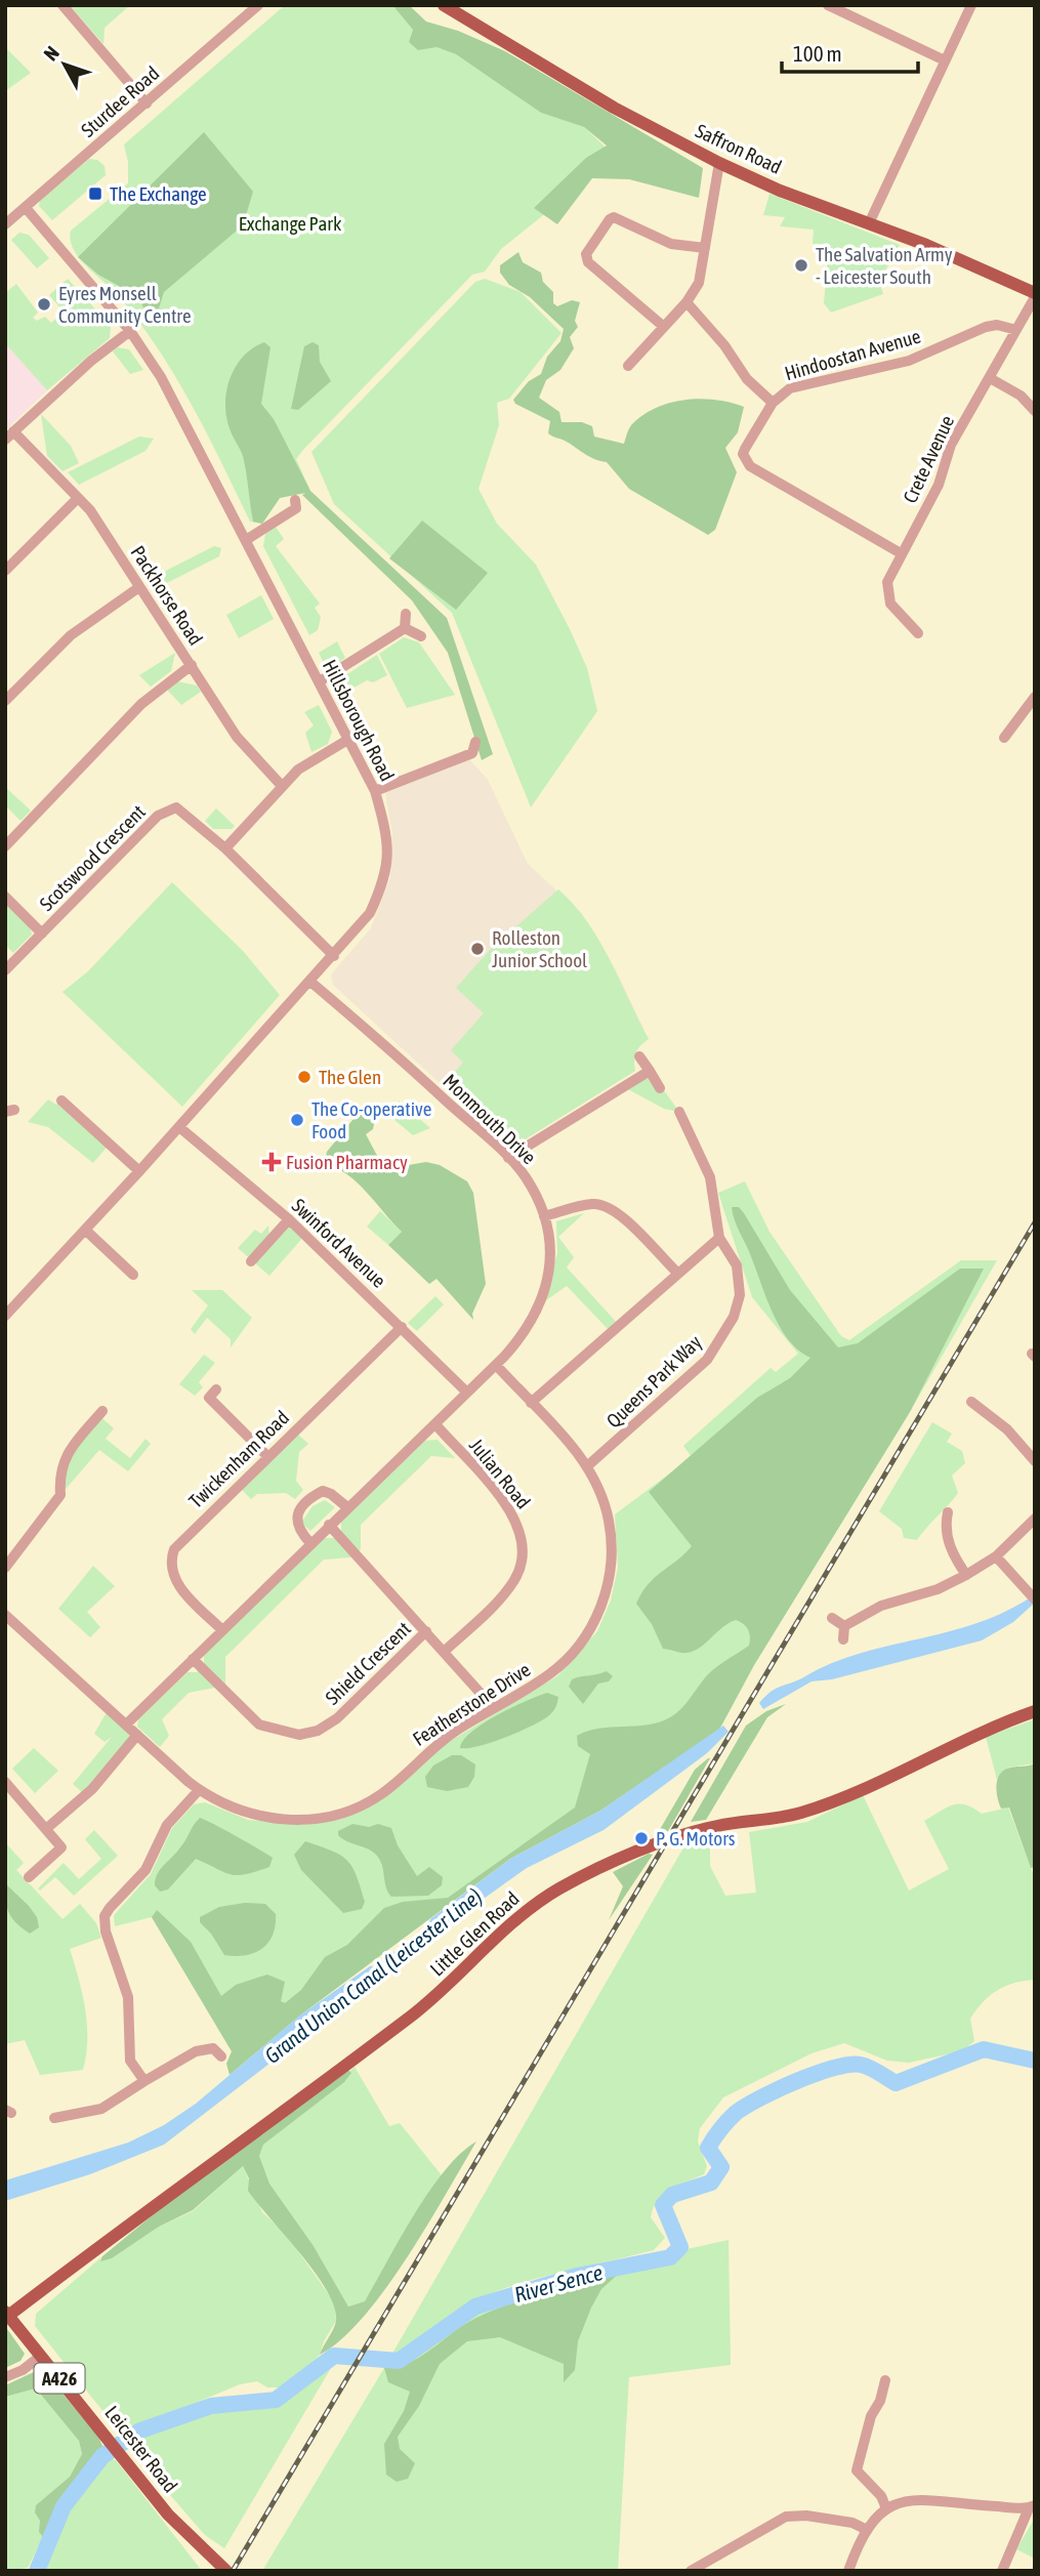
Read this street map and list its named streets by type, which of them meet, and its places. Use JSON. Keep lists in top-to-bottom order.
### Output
{
  "streets": {
    "main road": [
      "Saffron Road",
      "Little Glen Road",
      "A426",
      "Leicester Road"
    ],
    "street": [
      "Sturdee Road",
      "Hindoostan Avenue",
      "Crete Avenue",
      "Packhorse Road",
      "Hillsborough Road",
      "Scotswood Crescent",
      "Monmouth Drive",
      "Swinford Avenue",
      "Queens Park Way",
      "Twickenham Road",
      "Julian Road",
      "Shield Crescent",
      "Featherstone Drive"
    ]
  },
  "crossings": [
    ["Sturdee Road", "Hillsborough Road"],
    ["Saffron Road", "Crete Avenue"],
    ["Hindoostan Avenue", "Crete Avenue"],
    ["Hillsborough Road", "Scotswood Crescent"],
    ["Hillsborough Road", "Monmouth Drive"],
    ["Hillsborough Road", "Swinford Avenue"],
    ["Monmouth Drive", "Swinford Avenue"],
    ["Monmouth Drive", "Twickenham Road"],
    ["Monmouth Drive", "Julian Road"],
    ["Monmouth Drive", "Shield Crescent"],
    ["Monmouth Drive", "Featherstone Drive"],
    ["Swinford Avenue", "Twickenham Road"],
    ["Queens Park Way", "Featherstone Drive"],
    ["Little Glen Road", "Leicester Road"]
  ],
  "water": ["Grand Union Canal (Leicester Line)", "River Sence"],
  "parks": ["Exchange Park"],
  "places": {
    "transit": ["The Exchange"],
    "other": [
      "The Salvation Army - Leicester South",
      "Eyres Monsell Community Centre",
      "Rolleston Junior School",
      "The Glen",
      "The Co-operative Food",
      "P. G. Motors"
    ],
    "health": ["Fusion Pharmacy"]
  },
  "scale_bar": "100 m",
  "north": "top left"
}
